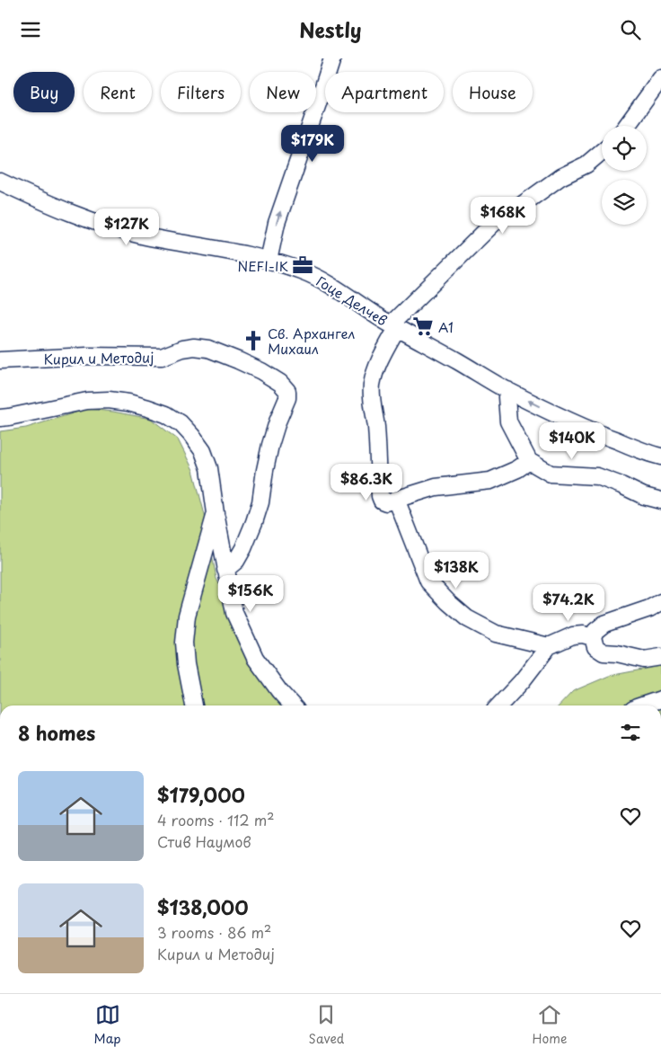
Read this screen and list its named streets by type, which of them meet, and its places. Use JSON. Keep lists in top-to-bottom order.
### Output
{
  "streets": {
    "street": ["Гоце Делчев", "Кирил и Методиј"]
  },
  "places": {
    "office": ["NEFI-IK"],
    "supermarket": ["A1"],
    "church": ["Св. Архангел Михаил"]
  },
  "page": {
    "header": "Nestly",
    "chip": [
      "Buy",
      "Rent",
      "Filters",
      "New",
      "Apartment",
      "House"
    ],
    "price": [
      "$179K",
      "$168K",
      "$127K",
      "$140K",
      "$86.3K",
      "$138K",
      "$156K",
      "$74.2K"
    ],
    "heading": "8 homes",
    "list": [
      {
        "name": "$179,000",
        "note": "4 rooms · 112 m² · Стив Наумов"
      },
      {
        "name": "$138,000",
        "note": "3 rooms · 86 m² · Кирил и Методиј"
      }
    ],
    "tabs": ["Map", "Saved", "Home"]
  }
}
